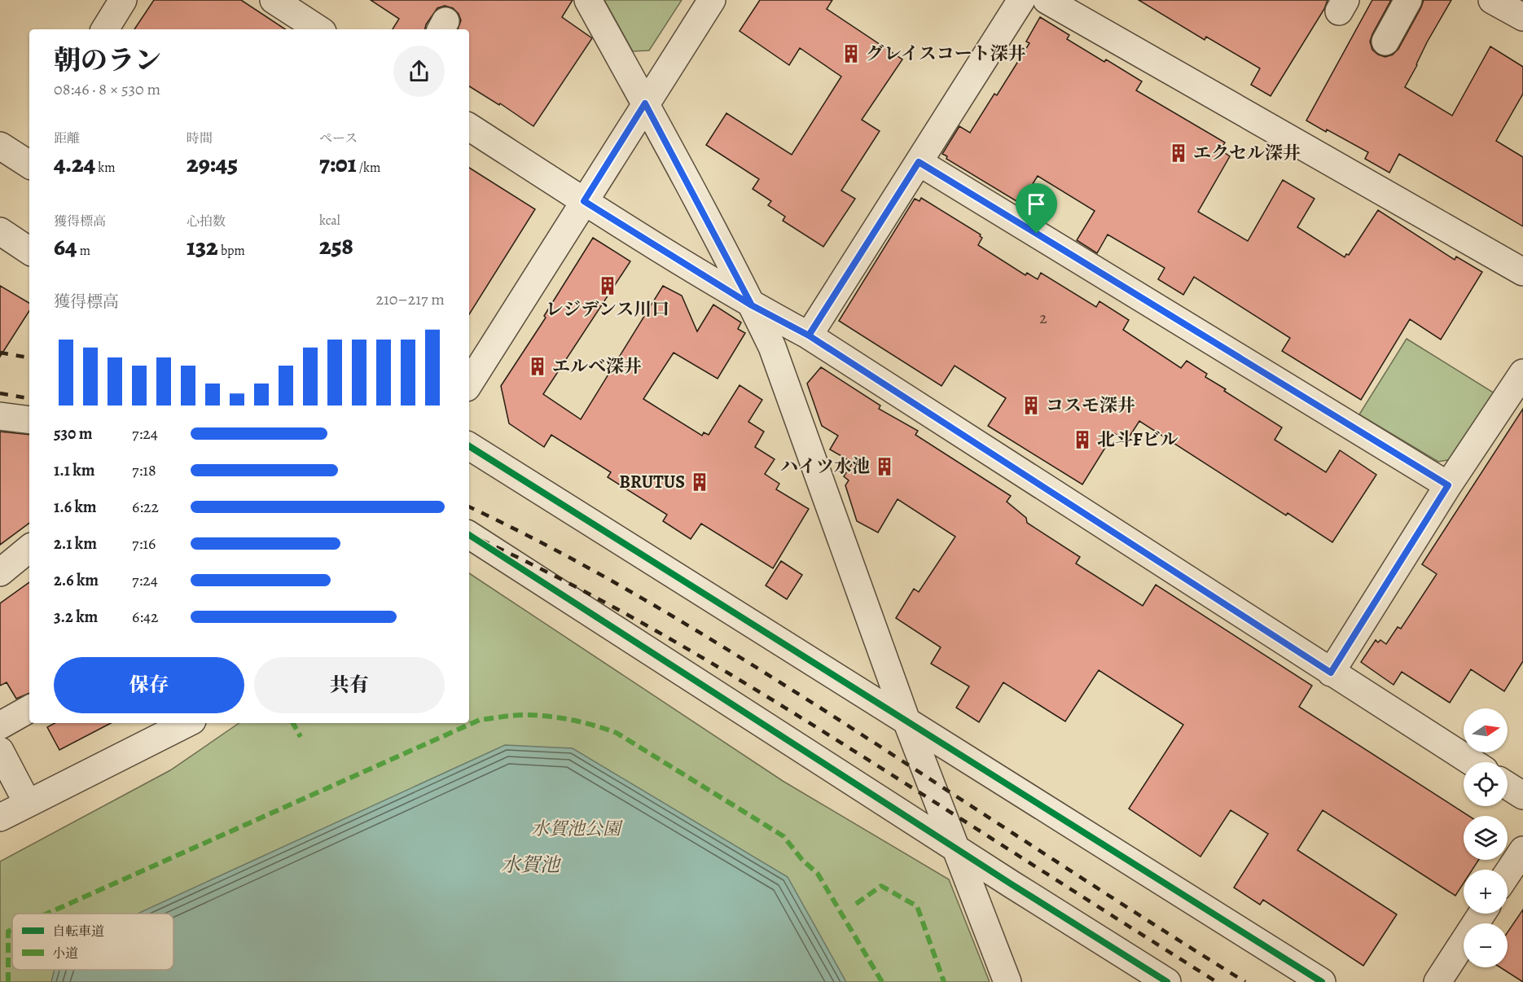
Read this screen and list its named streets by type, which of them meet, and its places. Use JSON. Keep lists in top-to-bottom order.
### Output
{
  "water": ["水賀池"],
  "parks": ["水賀池公園"],
  "places": {
    "building": [
      "グレイスコート深井",
      "エクセル深井",
      "レジデンス川口",
      "エルベ深井",
      "コスモ深井",
      "北斗Fビル",
      "ハイツ水池",
      "BRUTUS"
    ]
  },
  "house_numbers": ["2"],
  "legend": ["自転車道", "小道"],
  "north": "right",
  "page": {
    "heading": ["朝のラン", "08:46 · 8 × 530 m"],
    "stats": [
      ["距離", "4.24 km"],
      ["時間", "29:45"],
      ["ペース", "7:01 /km"],
      ["獲得標高", "64 m"],
      ["心拍数", "132 bpm"],
      ["kcal", "258"]
    ],
    "chart": ["獲得標高", "210–217 m"],
    "list": [
      {
        "name": "530 m",
        "note": "7:24"
      },
      {
        "name": "1.1 km",
        "note": "7:18"
      },
      {
        "name": "1.6 km",
        "note": "6:22"
      },
      {
        "name": "2.1 km",
        "note": "7:16"
      },
      {
        "name": "2.6 km",
        "note": "7:24"
      },
      {
        "name": "3.2 km",
        "note": "6:42"
      }
    ],
    "buttons": ["保存", "共有"],
    "map_buttons": ["+", "−"]
  }
}
